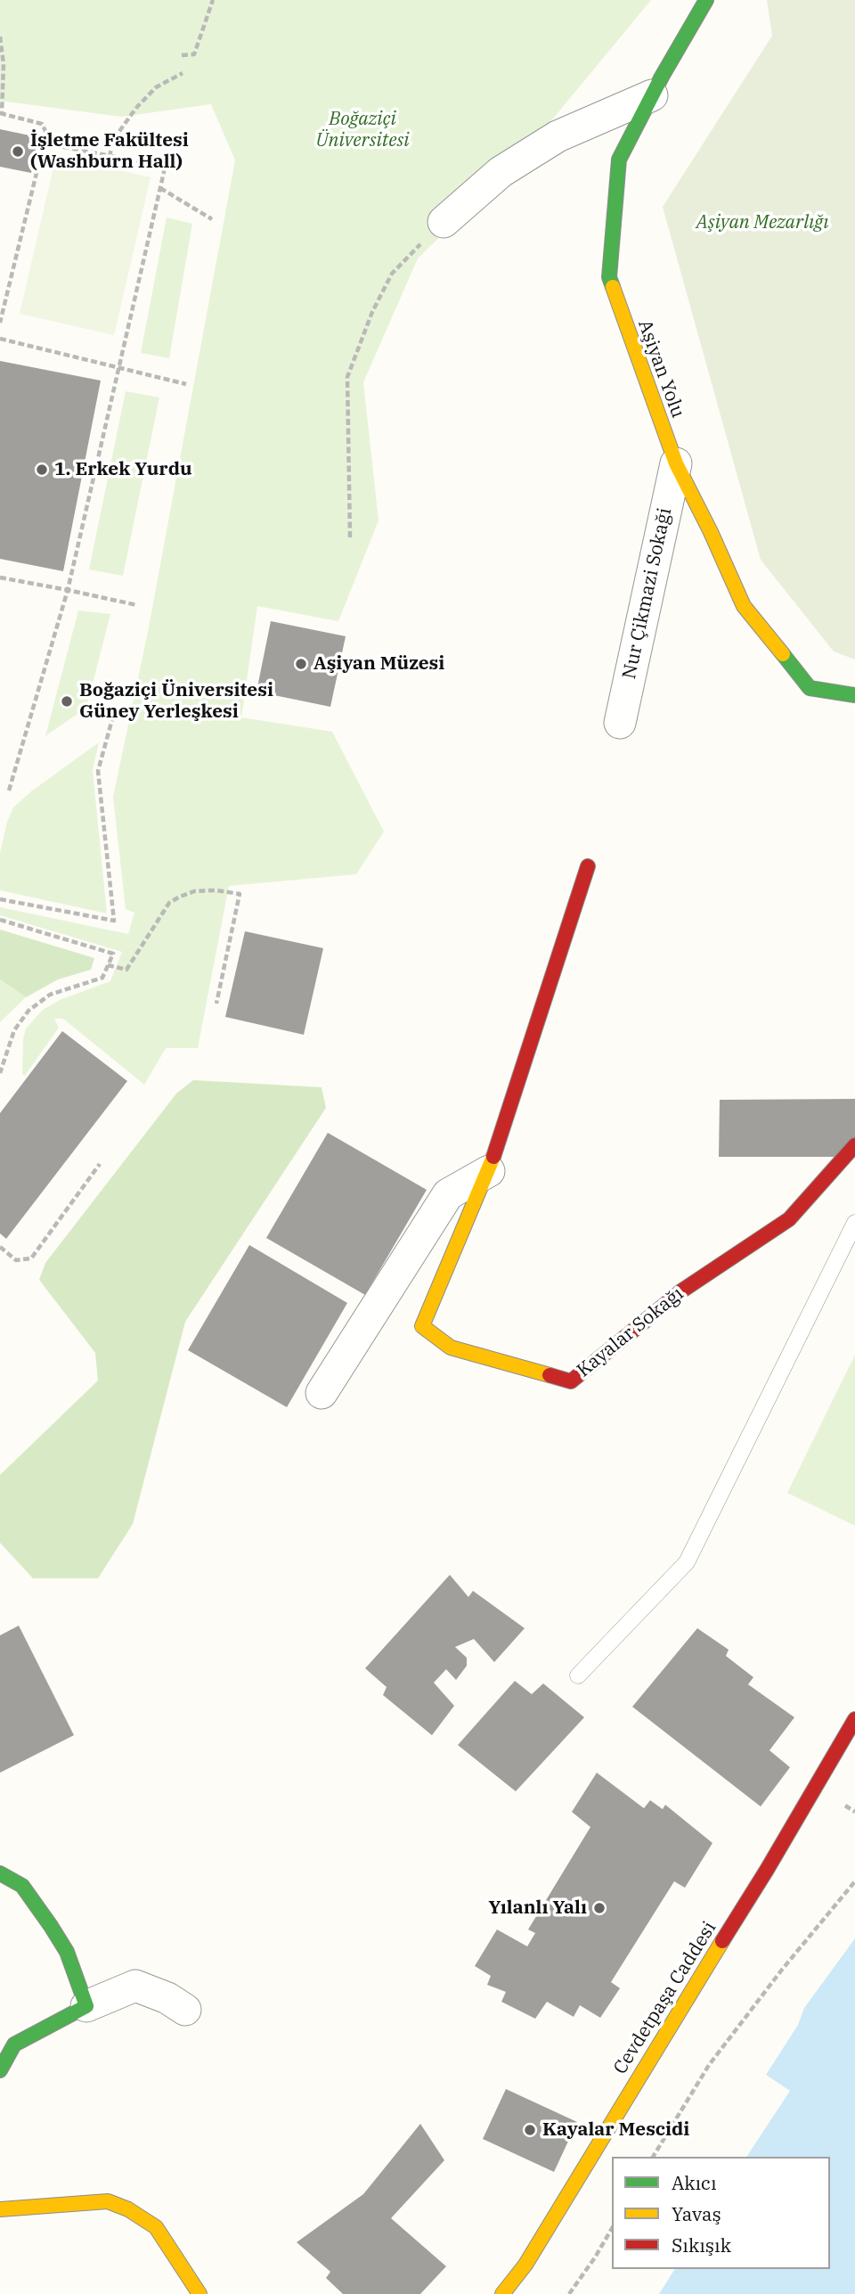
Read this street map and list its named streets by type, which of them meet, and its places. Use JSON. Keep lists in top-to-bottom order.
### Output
{
  "streets": {
    "street": [
      "Aşiyan Yolu",
      "Nur Çikmazi Sokaği",
      "Kayalar Sokağı",
      "Cevdetpaşa Caddesi"
    ]
  },
  "crossings": [
    ["Aşiyan Yolu", "Nur Çikmazi Sokaği"]
  ],
  "parks": ["Boğaziçi Üniversitesi", "Aşiyan Mezarlığı"],
  "places": [
    "İşletme Fakültesi (Washburn Hall)",
    "1. Erkek Yurdu",
    "Aşiyan Müzesi",
    "Boğaziçi Üniversitesi Güney Yerleşkesi",
    "Yılanlı Yalı",
    "Kayalar Mescidi"
  ],
  "legend": ["Akıcı", "Yavaş", "Sıkışık"]
}
